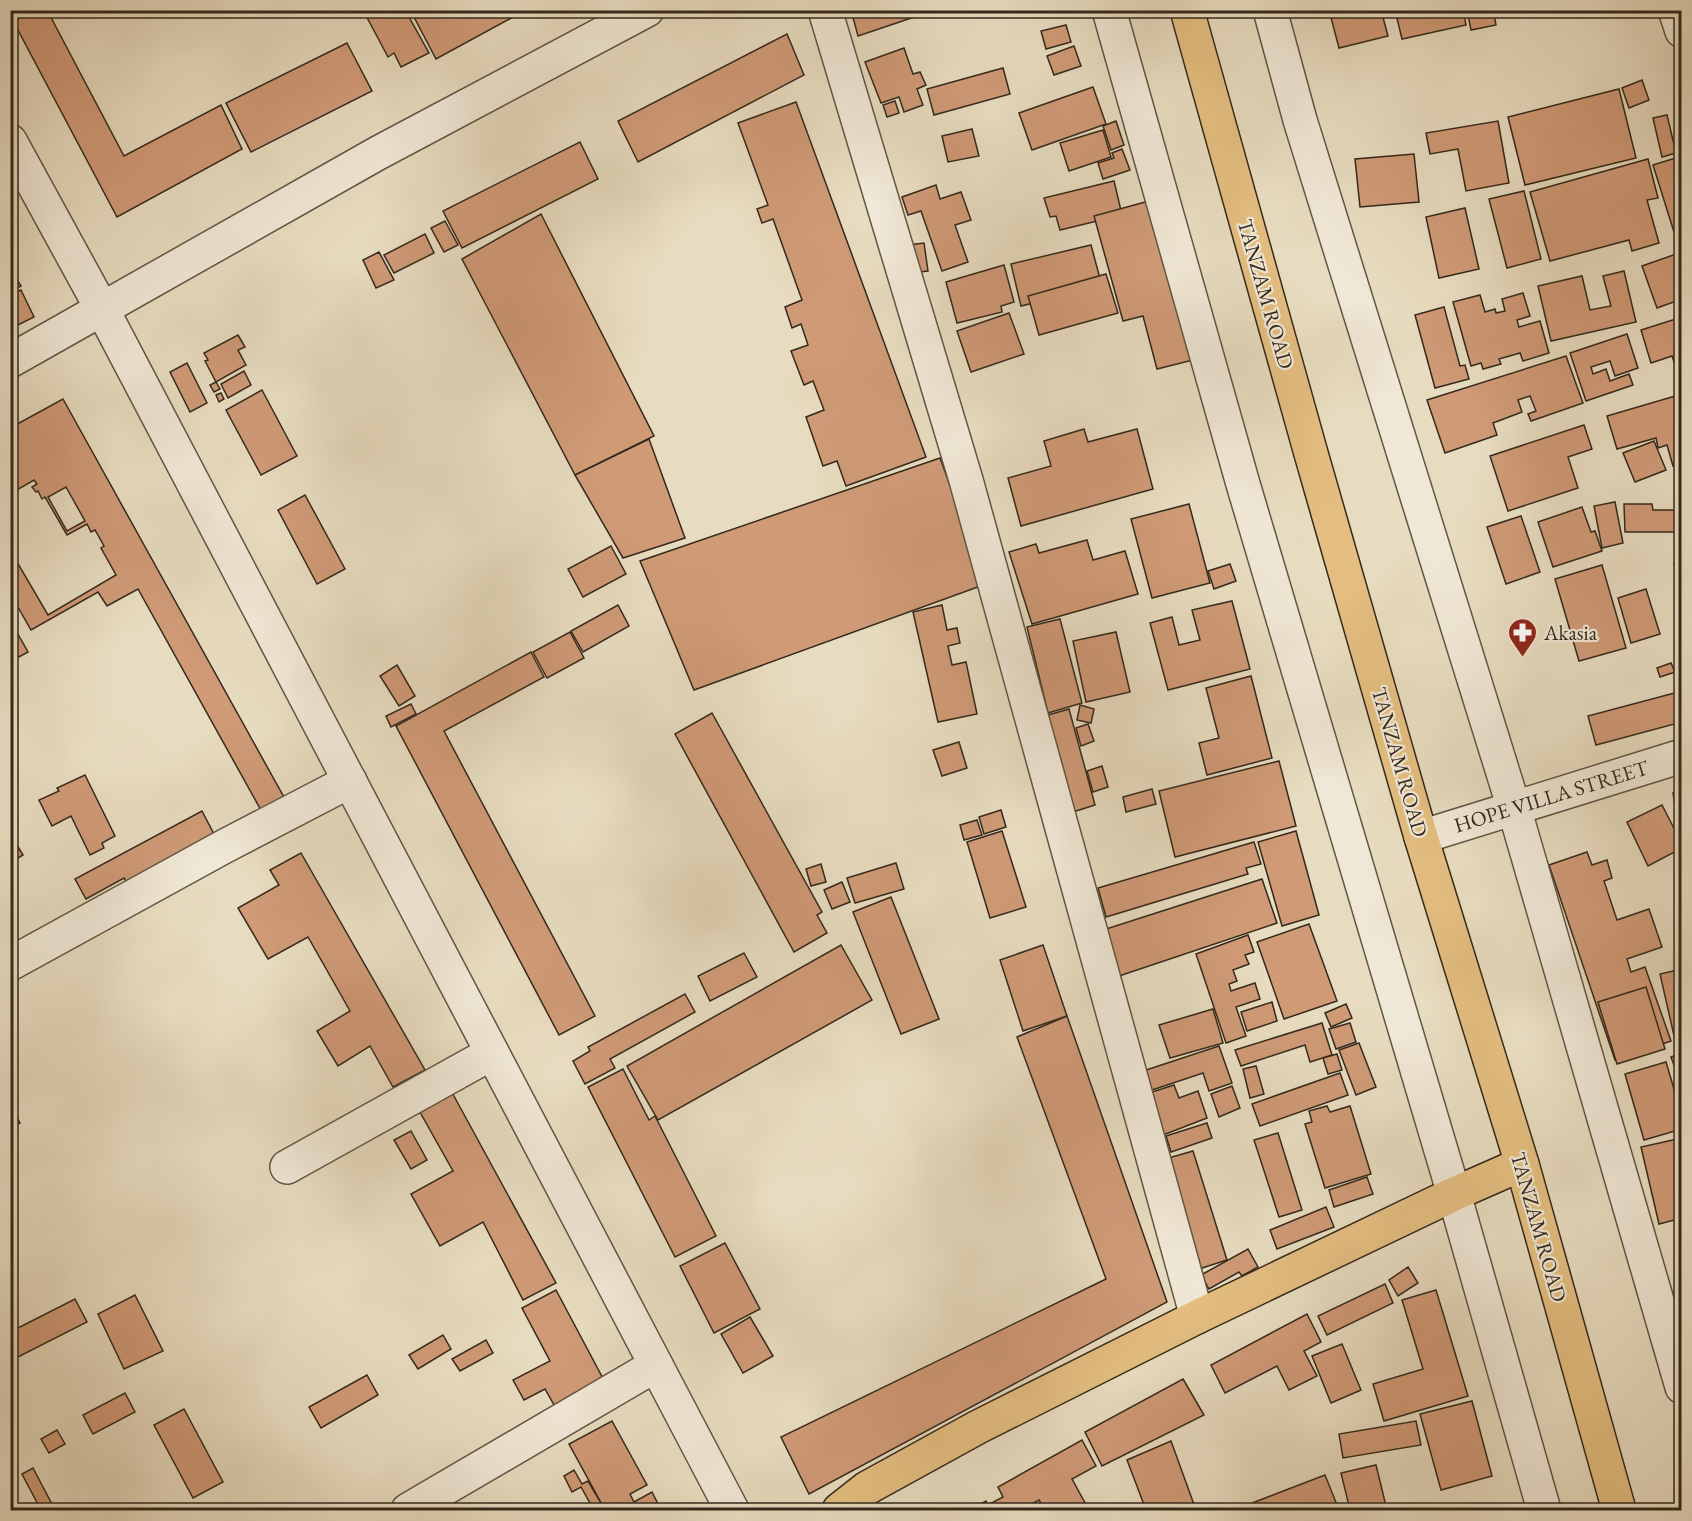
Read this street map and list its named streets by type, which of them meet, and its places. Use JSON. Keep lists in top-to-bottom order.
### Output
{
  "streets": {
    "main road": ["TANZAM ROAD"],
    "street": ["HOPE VILLA STREET"]
  },
  "crossings": [
    ["TANZAM ROAD", "HOPE VILLA STREET"]
  ],
  "places": {
    "pharmacy": ["Akasia"]
  }
}
